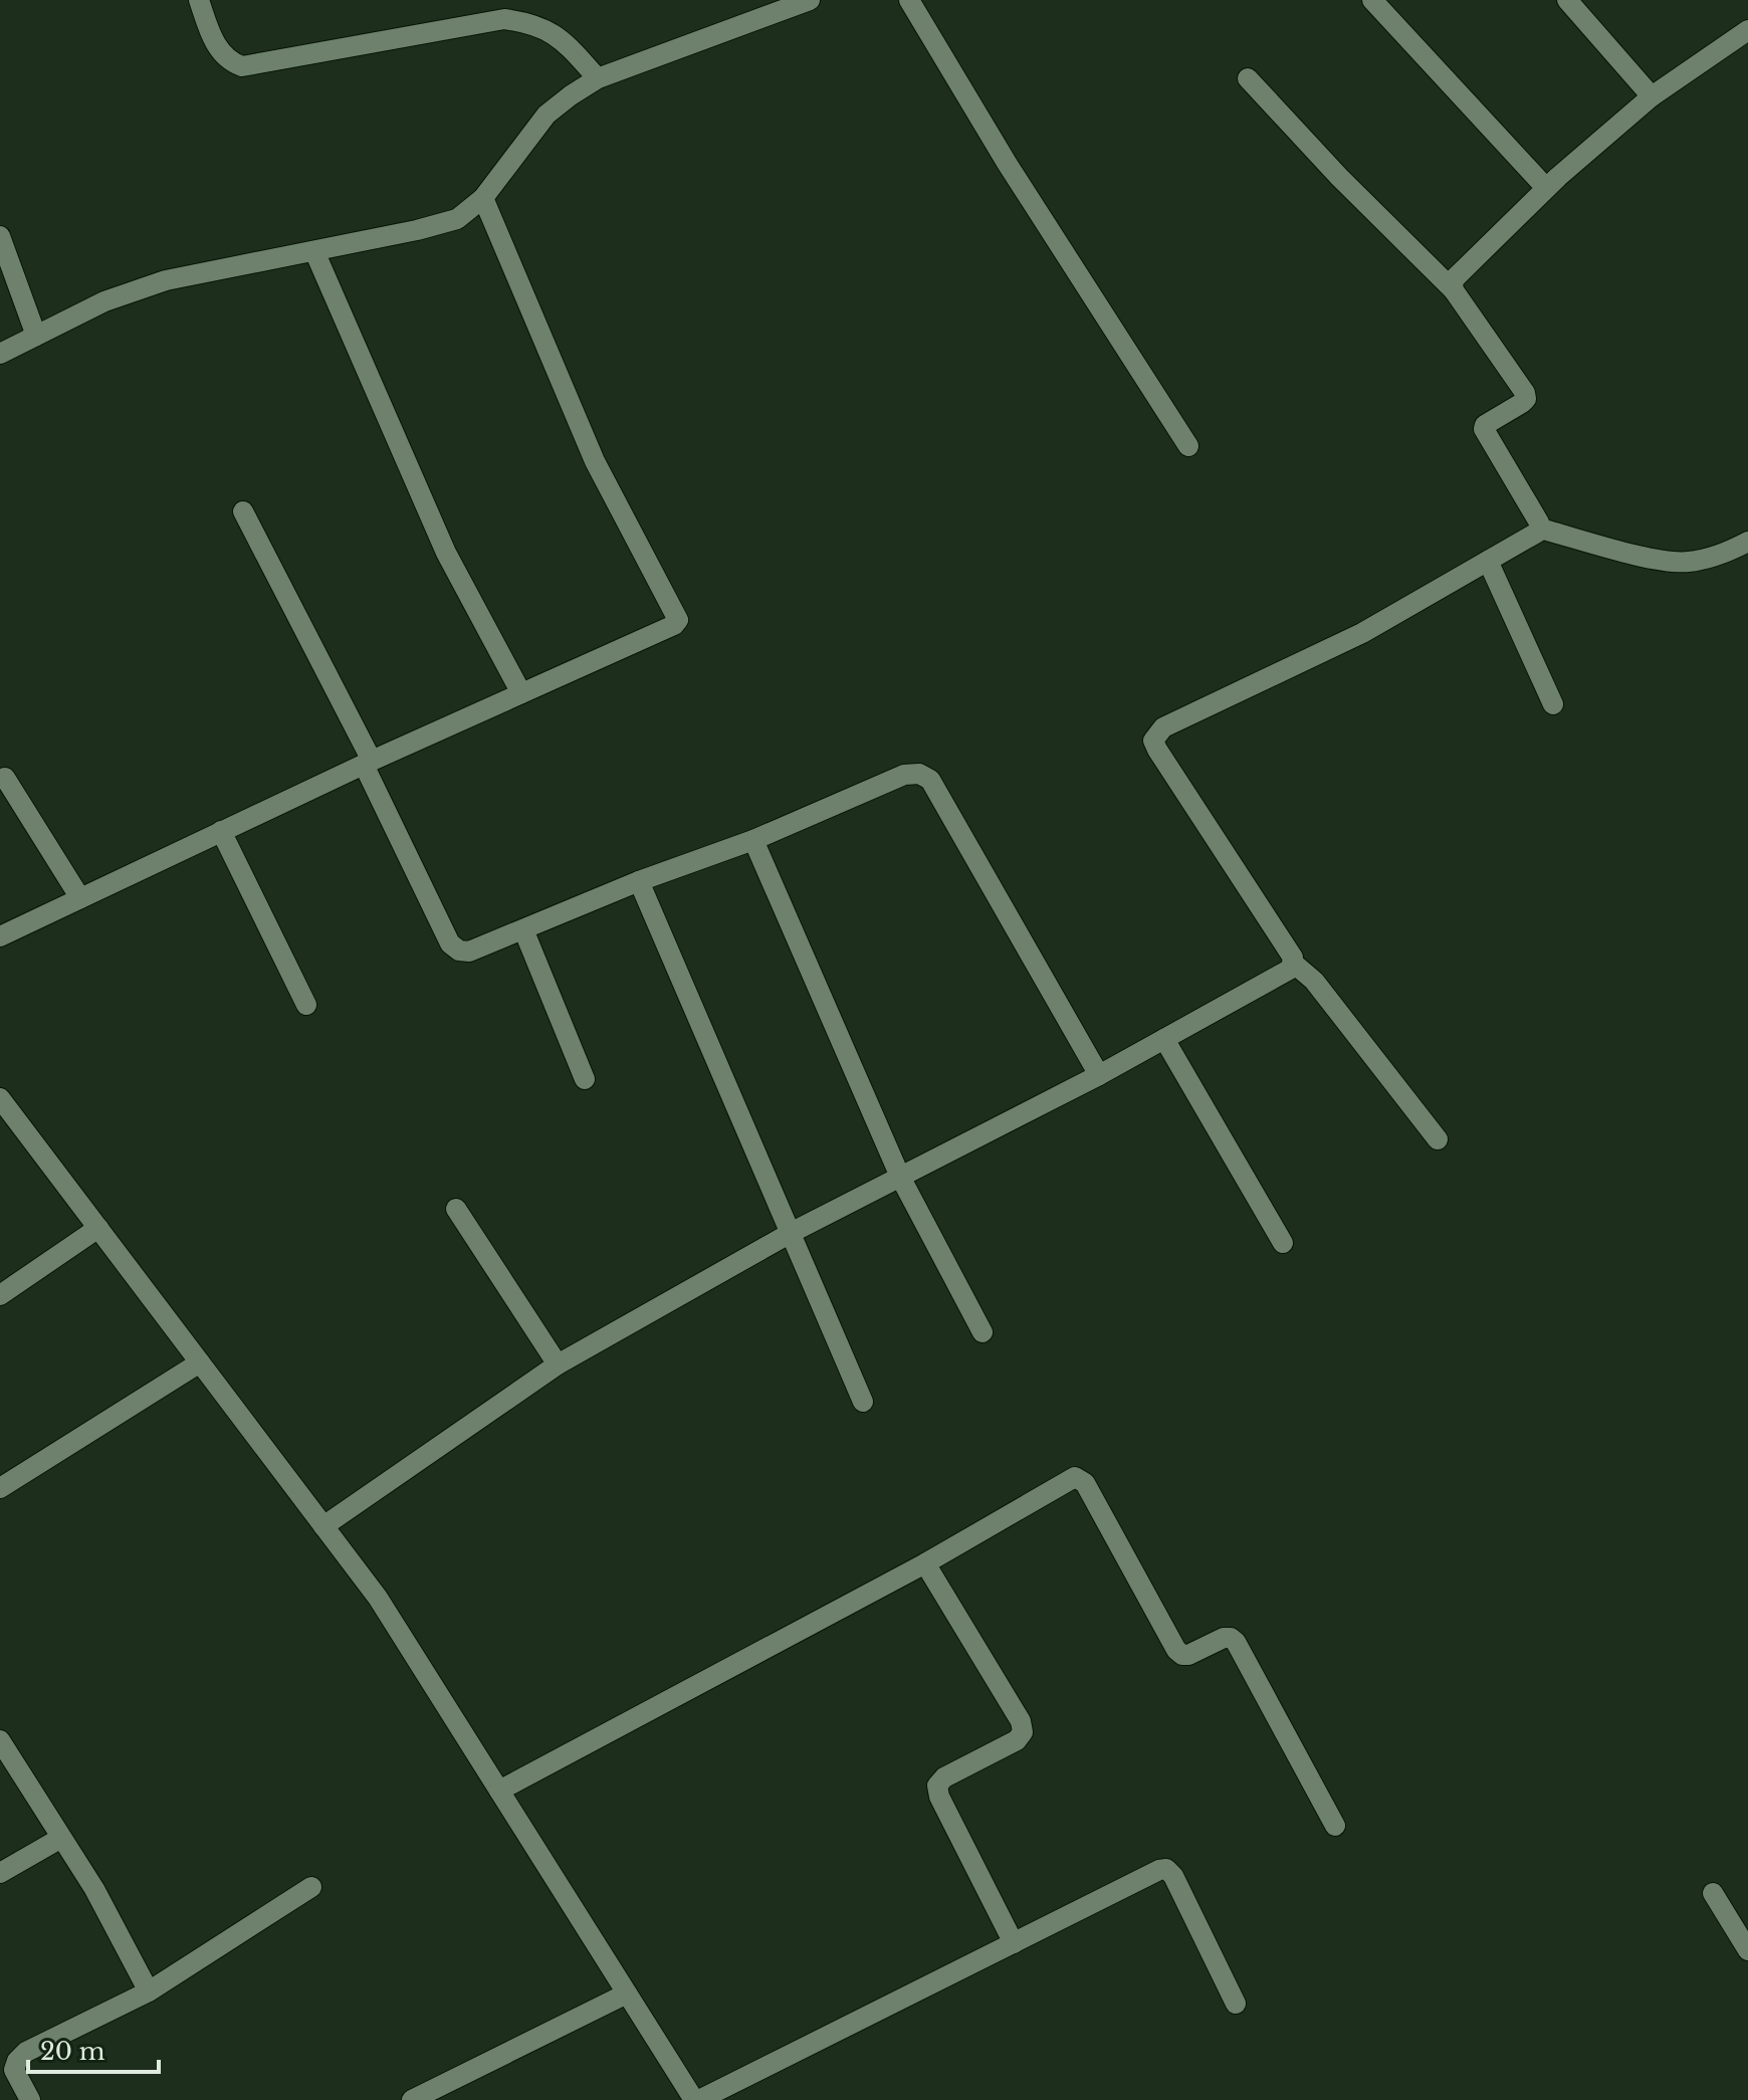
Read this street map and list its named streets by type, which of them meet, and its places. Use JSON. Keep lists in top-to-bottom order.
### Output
{
  "scale_bar": "20 m"
}
